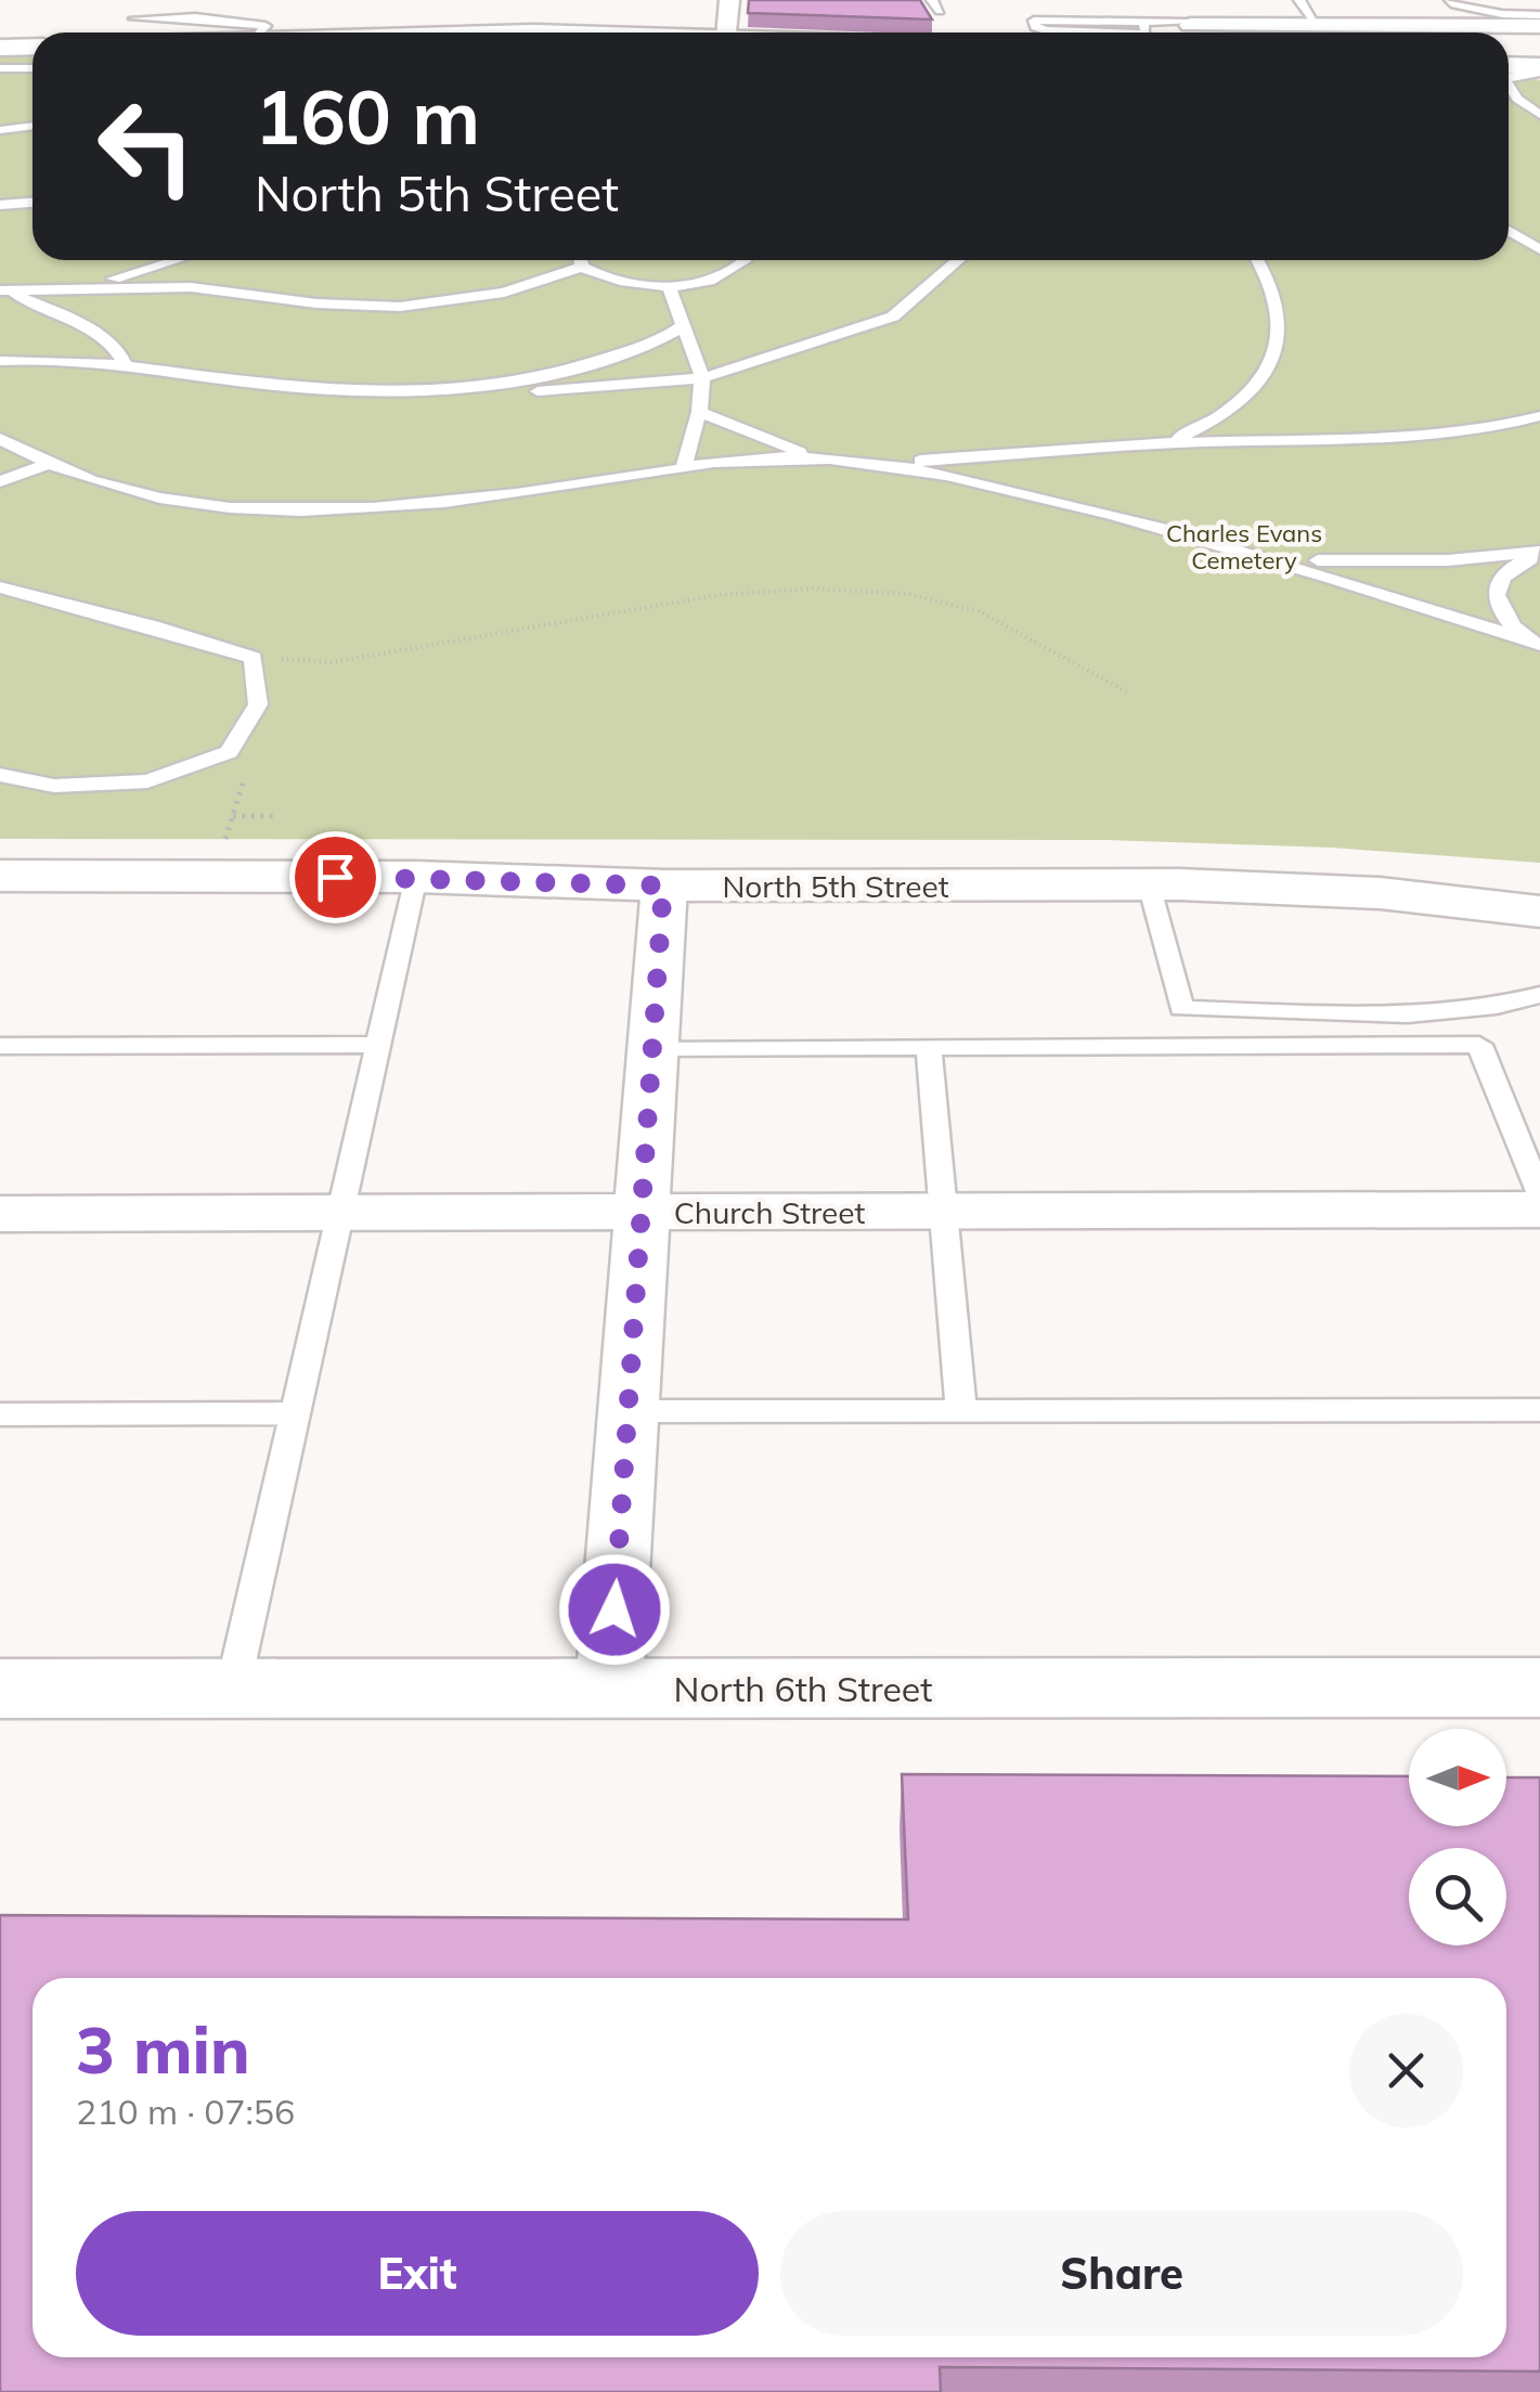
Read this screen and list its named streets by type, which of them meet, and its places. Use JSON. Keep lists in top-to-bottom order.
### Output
{
  "streets": {
    "main road": ["North 5th Street", "North 6th Street"],
    "street": ["Church Street"]
  },
  "parks": ["Charles Evans Cemetery"],
  "north": "right",
  "page": {
    "turn": ["160 m", "North 5th Street"],
    "heading": ["3 min", "210 m · 07:56"],
    "buttons": ["Exit", "Share"]
  }
}
